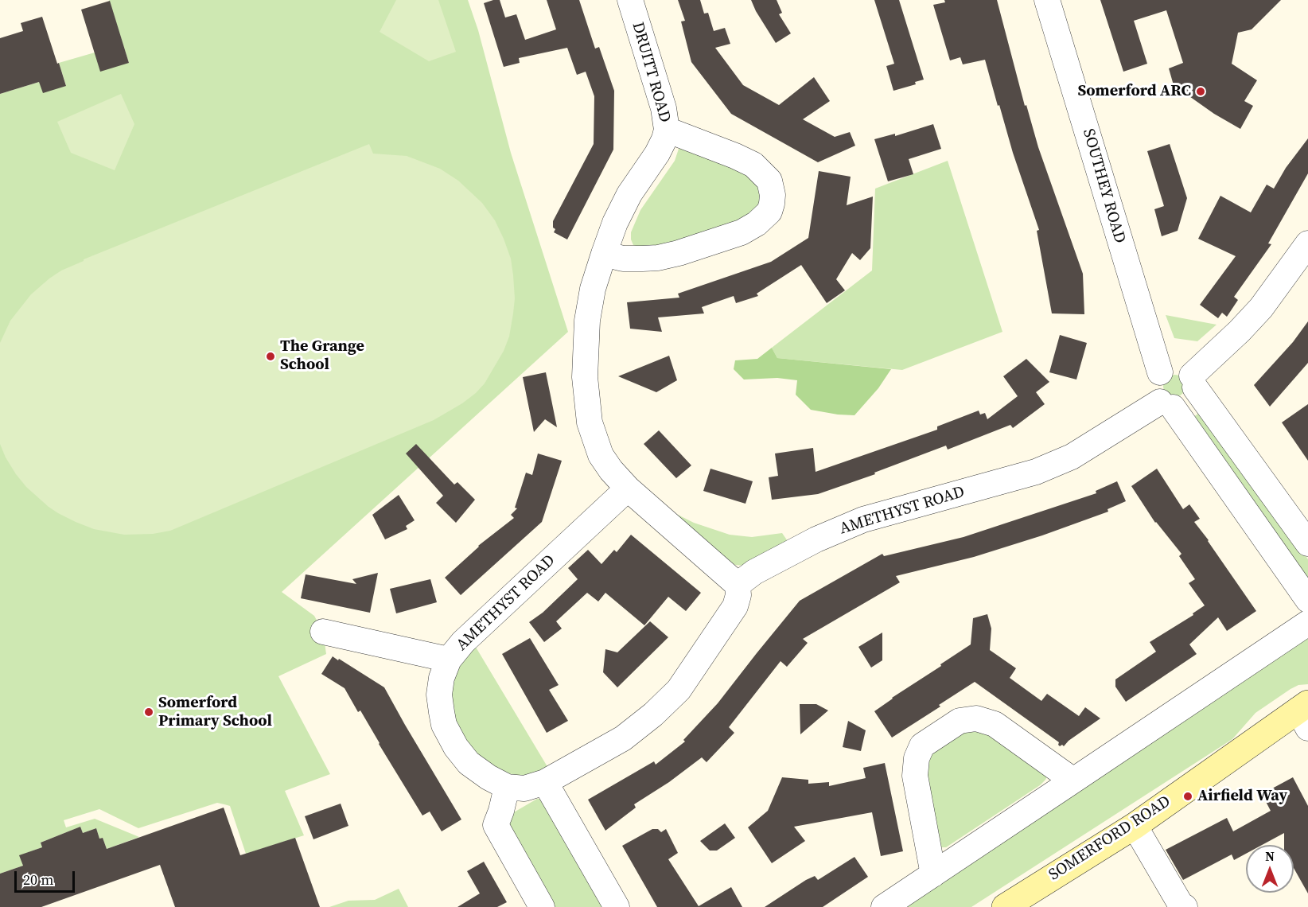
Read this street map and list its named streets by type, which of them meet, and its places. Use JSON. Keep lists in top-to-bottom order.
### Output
{
  "streets": {
    "main road": ["SOMERFORD ROAD"],
    "street": ["DRUITT ROAD", "SOUTHEY ROAD", "AMETHYST ROAD"]
  },
  "crossings": [
    ["DRUITT ROAD", "AMETHYST ROAD"],
    ["SOUTHEY ROAD", "AMETHYST ROAD"]
  ],
  "places": [
    "Somerford ARC",
    "The Grange School",
    "Somerford Primary School",
    "Airfield Way"
  ],
  "scale_bar": "20 m",
  "north": "top"
}
